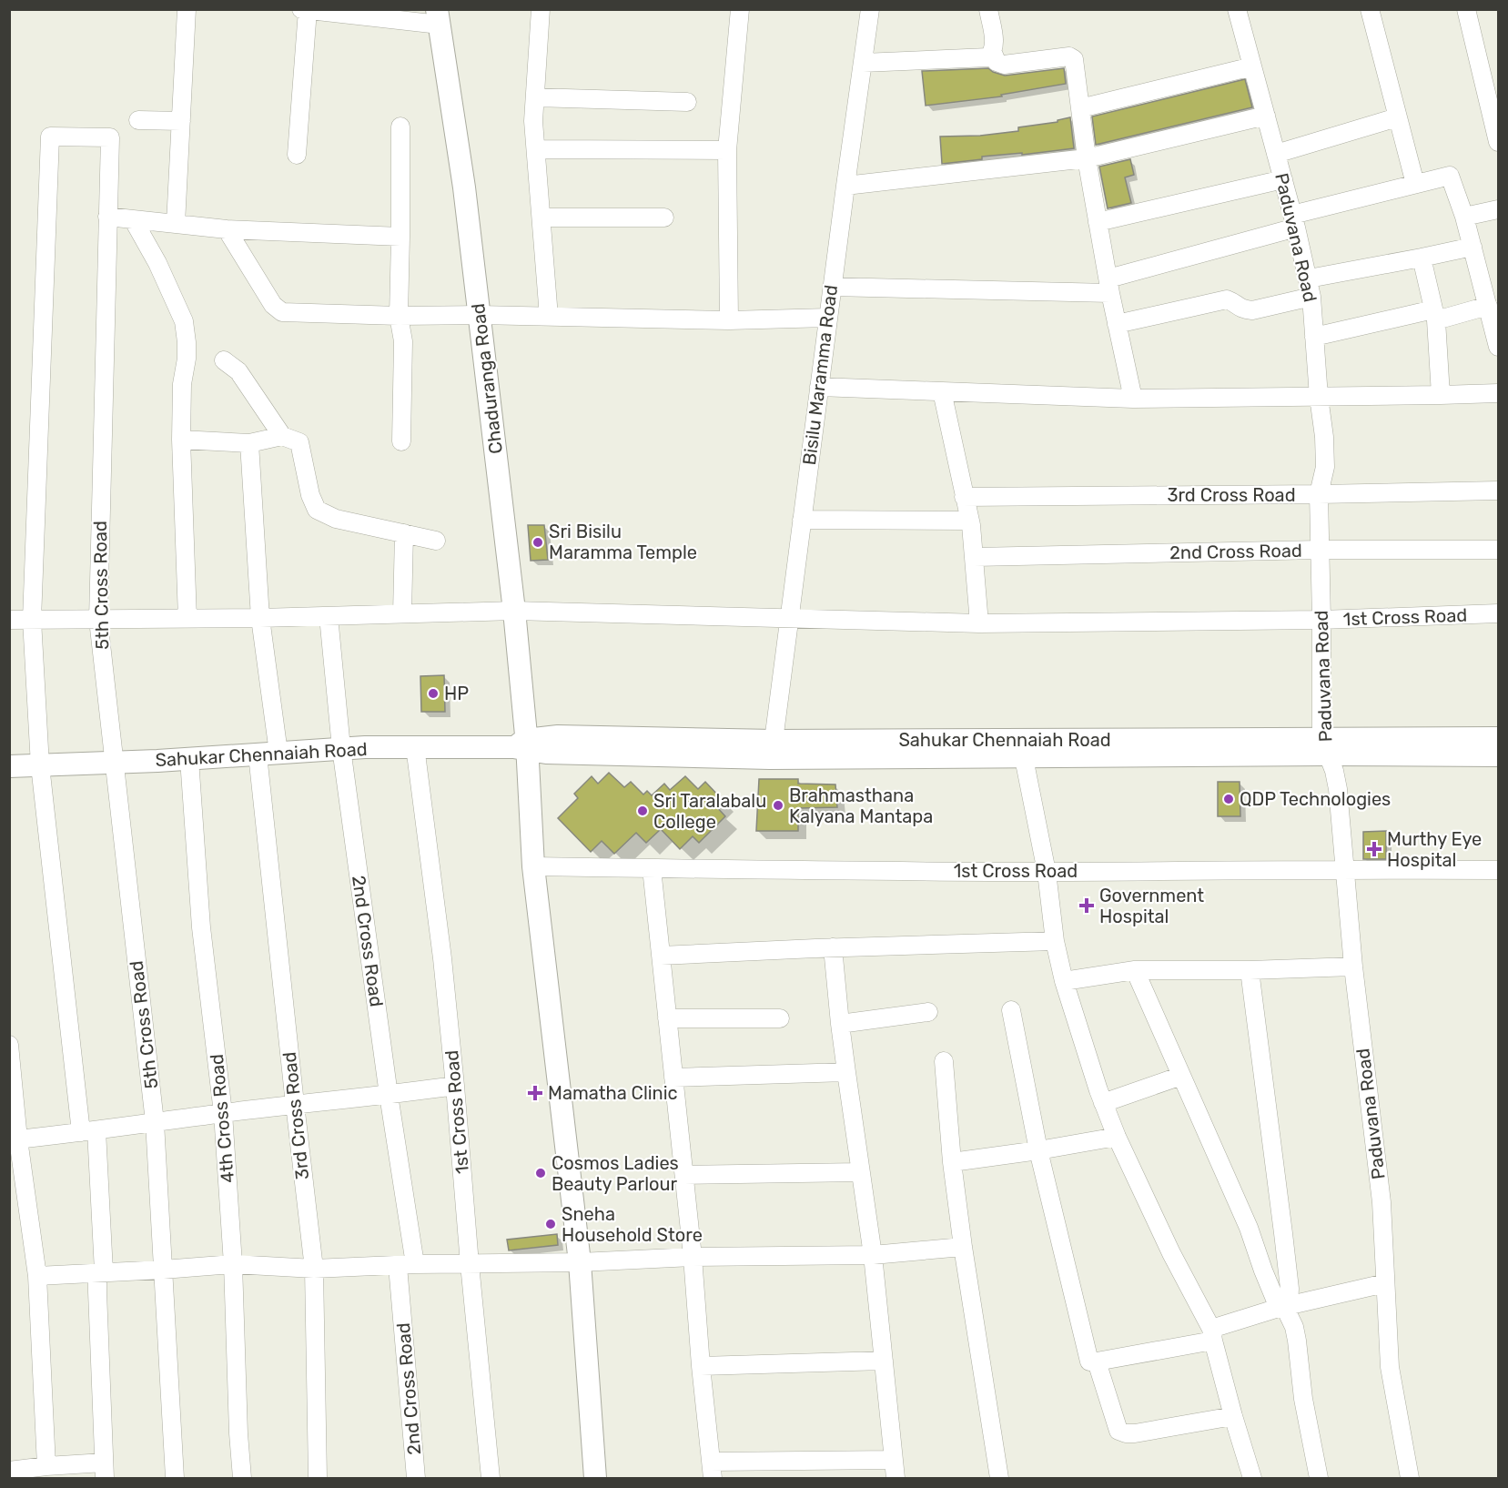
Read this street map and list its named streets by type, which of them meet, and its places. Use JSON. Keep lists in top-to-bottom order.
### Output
{
  "streets": {
    "street": [
      "Paduvana Road",
      "Bisilu Maramma Road",
      "Chaduranga Road",
      "3rd Cross Road",
      "2nd Cross Road",
      "5th Cross Road",
      "1st Cross Road",
      "Sahukar Chennaiah Road",
      "4th Cross Road"
    ]
  },
  "crossings": [
    ["Paduvana Road", "3rd Cross Road"],
    ["Paduvana Road", "2nd Cross Road"],
    ["Paduvana Road", "1st Cross Road"],
    ["Paduvana Road", "Sahukar Chennaiah Road"],
    ["Bisilu Maramma Road", "1st Cross Road"],
    ["Bisilu Maramma Road", "Sahukar Chennaiah Road"],
    ["Chaduranga Road", "1st Cross Road"],
    ["Chaduranga Road", "Sahukar Chennaiah Road"],
    ["3rd Cross Road", "1st Cross Road"],
    ["3rd Cross Road", "Sahukar Chennaiah Road"],
    ["2nd Cross Road", "1st Cross Road"],
    ["2nd Cross Road", "Sahukar Chennaiah Road"],
    ["5th Cross Road", "1st Cross Road"],
    ["5th Cross Road", "Sahukar Chennaiah Road"],
    ["1st Cross Road", "Sahukar Chennaiah Road"],
    ["Sahukar Chennaiah Road", "4th Cross Road"]
  ],
  "places": {
    "other": [
      "Sri Bisilu Maramma Temple",
      "HP",
      "QDP Technologies",
      "Brahmasthana Kalyana Mantapa",
      "Sri Taralabalu College",
      "Cosmos Ladies Beauty Parlour",
      "Sneha Household Store"
    ],
    "health": ["Murthy Eye Hospital", "Government Hospital", "Mamatha Clinic"]
  }
}
